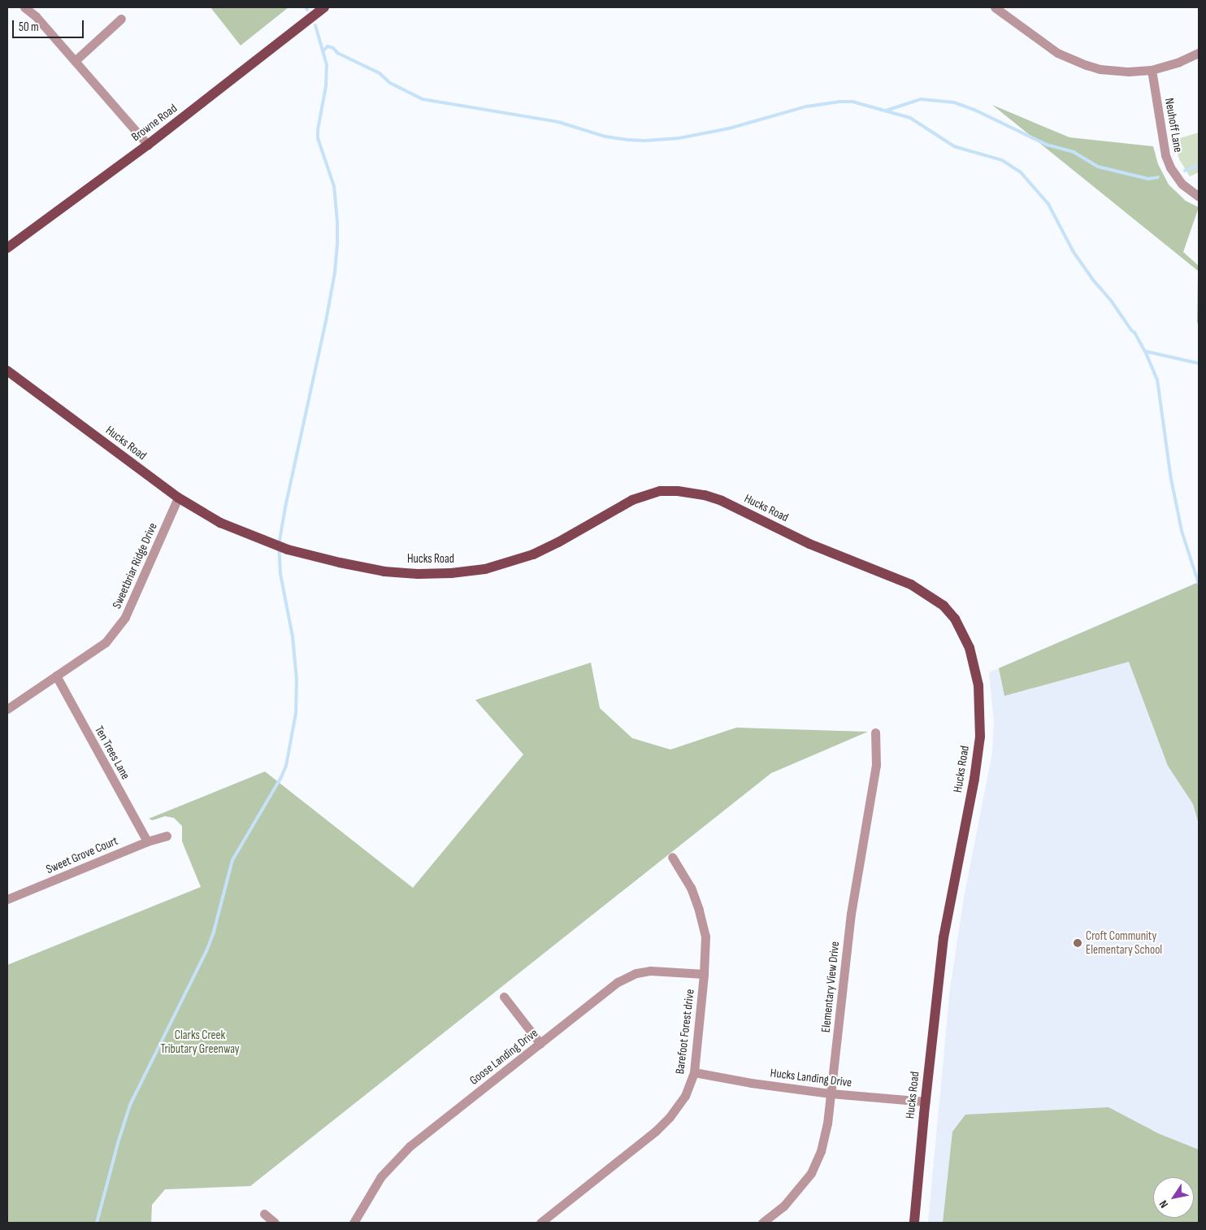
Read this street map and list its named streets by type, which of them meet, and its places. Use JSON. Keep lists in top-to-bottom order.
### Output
{
  "streets": {
    "main road": ["Browne Road", "Hucks Road"],
    "street": [
      "Neuhoff Lane",
      "Sweetbriar Ridge Drive",
      "Ten Trees Lane",
      "Sweet Grove Court",
      "Elementary View Drive",
      "Barefoot Forest drive",
      "Goose Landing Drive",
      "Hucks Landing Drive"
    ]
  },
  "crossings": [
    ["Hucks Road", "Sweetbriar Ridge Drive"],
    ["Hucks Road", "Hucks Landing Drive"],
    ["Sweetbriar Ridge Drive", "Ten Trees Lane"],
    ["Ten Trees Lane", "Sweet Grove Court"],
    ["Elementary View Drive", "Hucks Landing Drive"],
    ["Barefoot Forest drive", "Goose Landing Drive"],
    ["Barefoot Forest drive", "Hucks Landing Drive"]
  ],
  "parks": ["Clarks Creek Tributary Greenway"],
  "places": ["Croft Community Elementary School"],
  "scale_bar": "50 m",
  "north": "bottom left"
}
